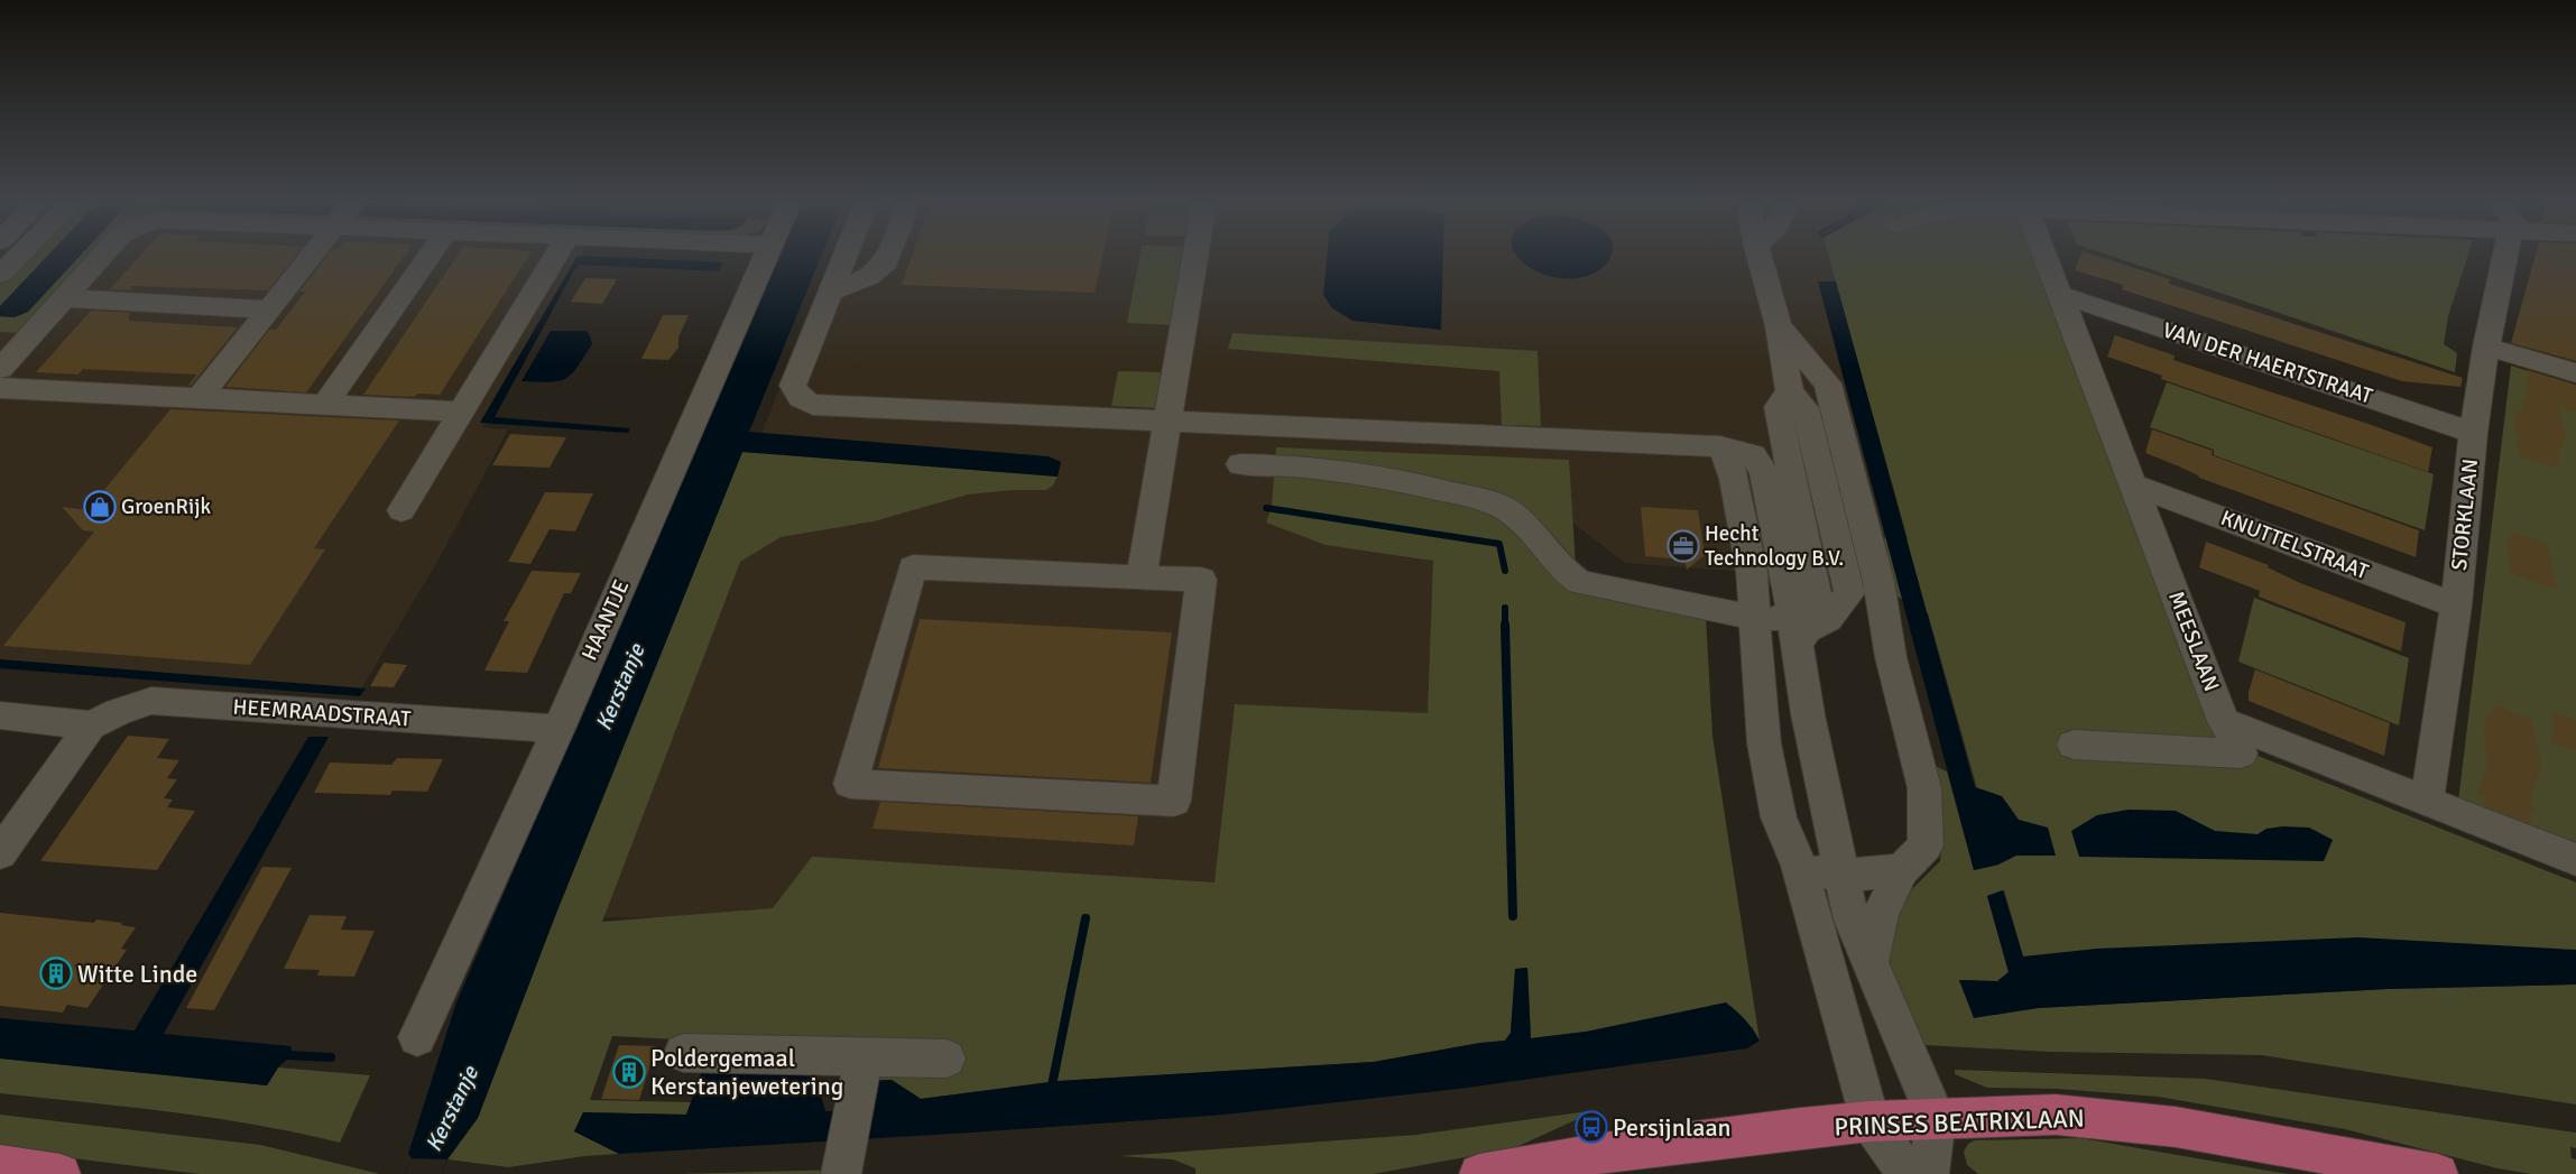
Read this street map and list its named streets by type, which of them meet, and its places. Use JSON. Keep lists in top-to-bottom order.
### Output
{
  "streets": {
    "main road": ["PRINSES BEATRIXLAAN"],
    "street": [
      "VAN DER HAERTSTRAAT",
      "STORKLAAN",
      "KNUTTELSTRAAT",
      "HAANTJE",
      "MEESLAAN",
      "HEEMRAADSTRAAT"
    ]
  },
  "crossings": [
    ["VAN DER HAERTSTRAAT", "STORKLAAN"],
    ["VAN DER HAERTSTRAAT", "MEESLAAN"],
    ["STORKLAAN", "KNUTTELSTRAAT"],
    ["KNUTTELSTRAAT", "MEESLAAN"],
    ["HAANTJE", "HEEMRAADSTRAAT"]
  ],
  "water": ["Kerstanje"],
  "places": {
    "shop": ["GroenRijk"],
    "office": ["Hecht Technology B.V."],
    "building": ["Witte Linde", "Poldergemaal Kerstanjewetering"],
    "bus stop": ["Persijnlaan"]
  }
}
